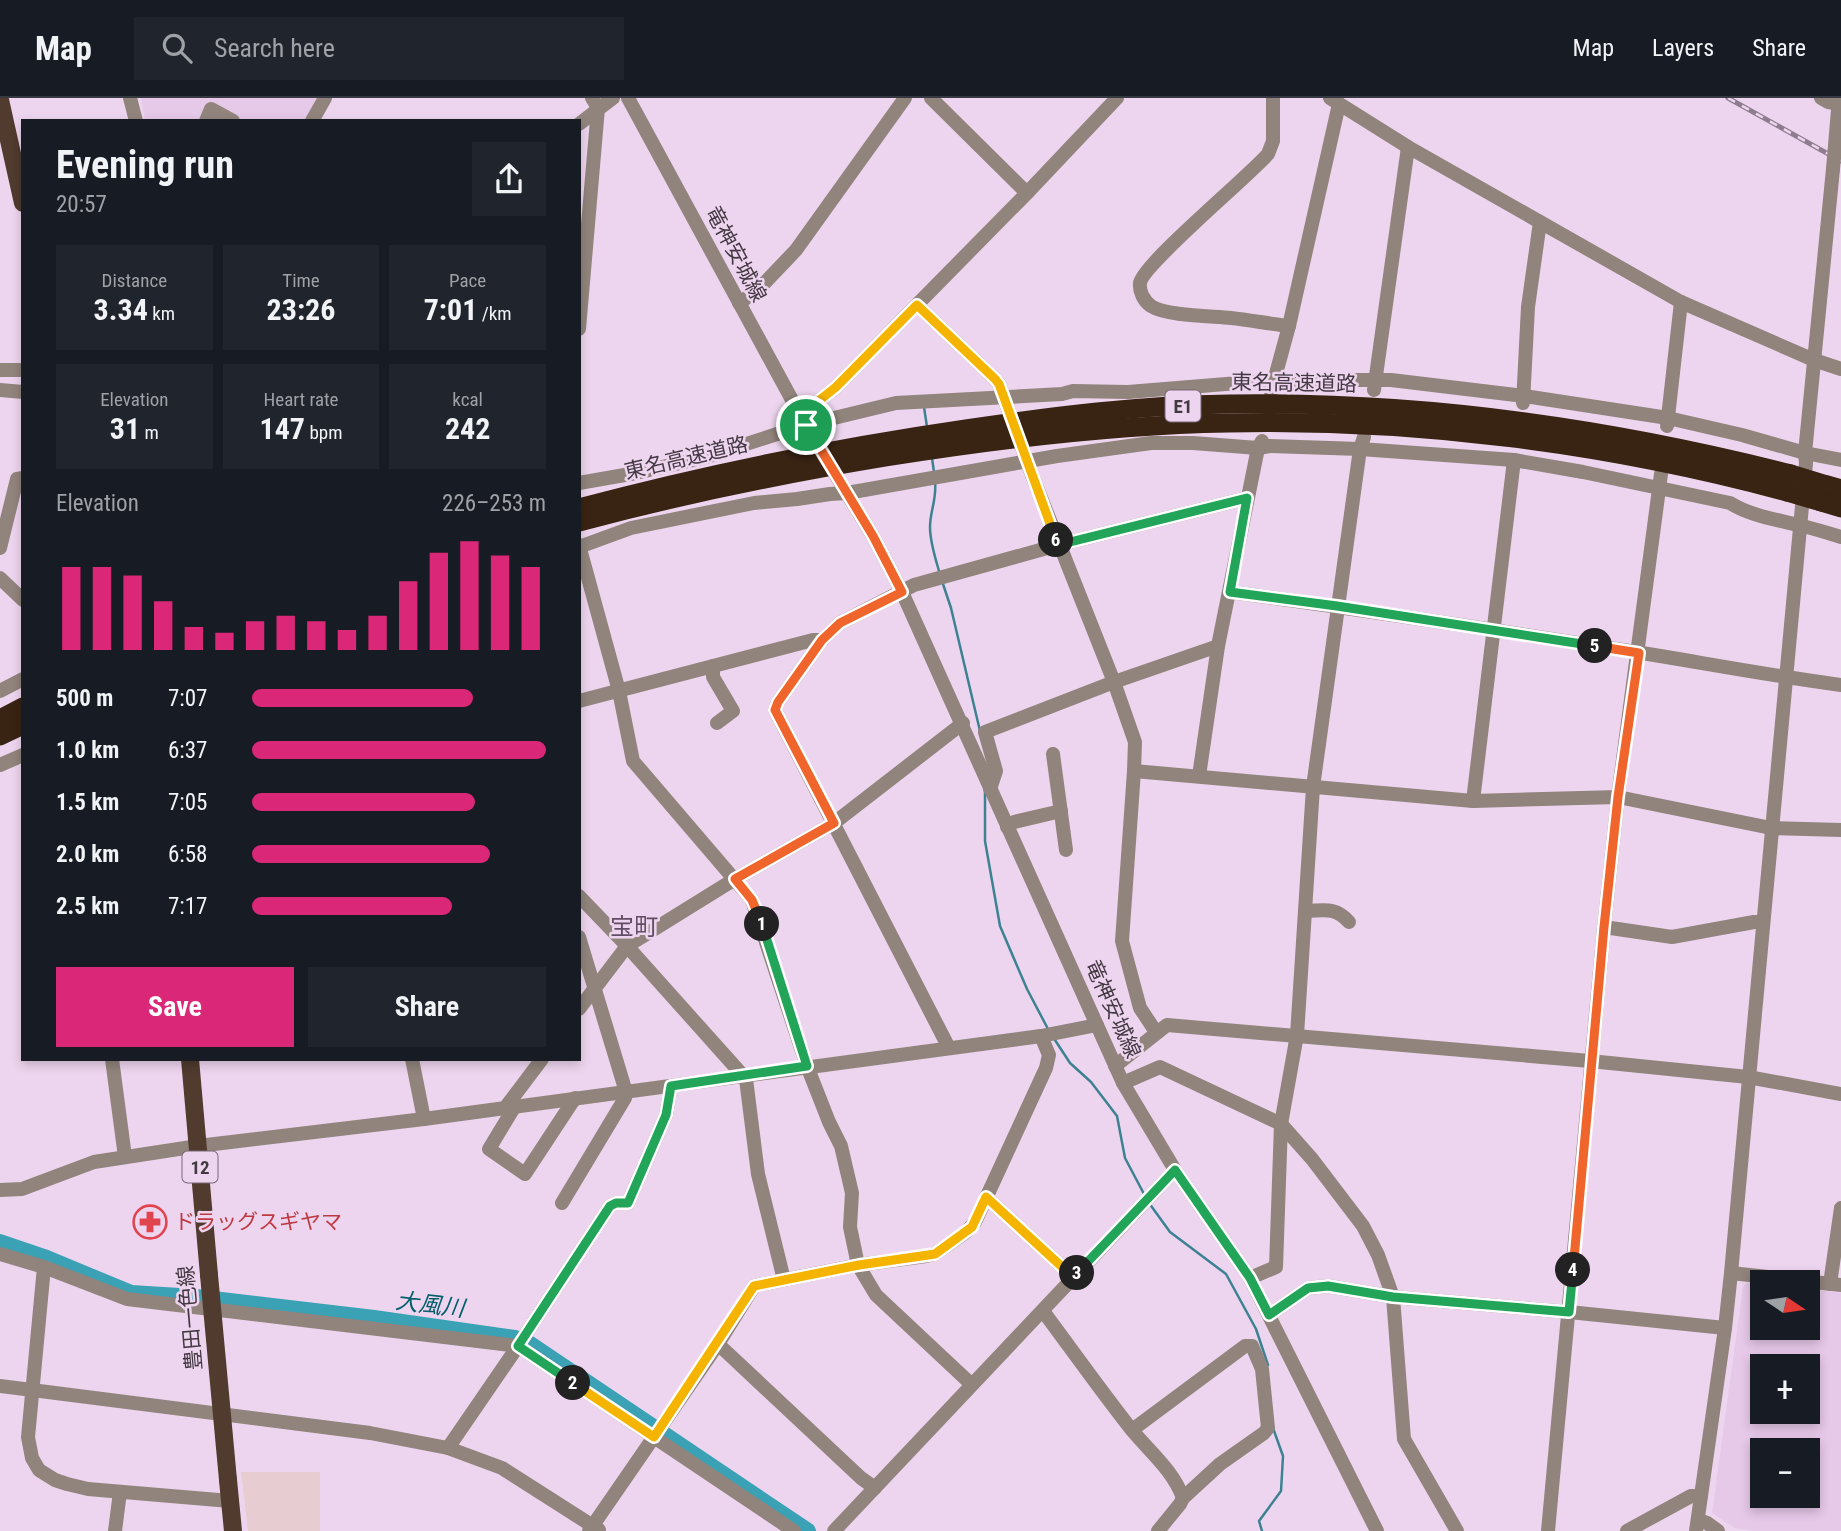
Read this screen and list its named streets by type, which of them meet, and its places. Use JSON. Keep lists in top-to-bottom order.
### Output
{
  "streets": {
    "highway": ["東名高速道路", "E1"],
    "main road": ["12", "豊田一色線"],
    "street": ["竜神安城線"]
  },
  "districts": ["宝町"],
  "water": ["大風川"],
  "places": {
    "pharmacy": ["ドラッグスギヤマ"]
  },
  "north": "right",
  "page": {
    "header": "Map",
    "search": "Search here",
    "nav": ["Map", "Layers", "Share"],
    "heading": ["Evening run", "20:57"],
    "stats": [
      ["Distance", "3.34 km"],
      ["Time", "23:26"],
      ["Pace", "7:01 /km"],
      ["Elevation", "31 m"],
      ["Heart rate", "147 bpm"],
      ["kcal", "242"]
    ],
    "chart": ["Elevation", "226–253 m"],
    "pins": [
      "6",
      "5",
      "1",
      "4",
      "3",
      "2"
    ],
    "list": [
      {
        "name": "500 m",
        "note": "7:07"
      },
      {
        "name": "1.0 km",
        "note": "6:37"
      },
      {
        "name": "1.5 km",
        "note": "7:05"
      },
      {
        "name": "2.0 km",
        "note": "6:58"
      },
      {
        "name": "2.5 km",
        "note": "7:17"
      }
    ],
    "buttons": ["Save", "Share"],
    "map_buttons": ["+", "−"]
  }
}
